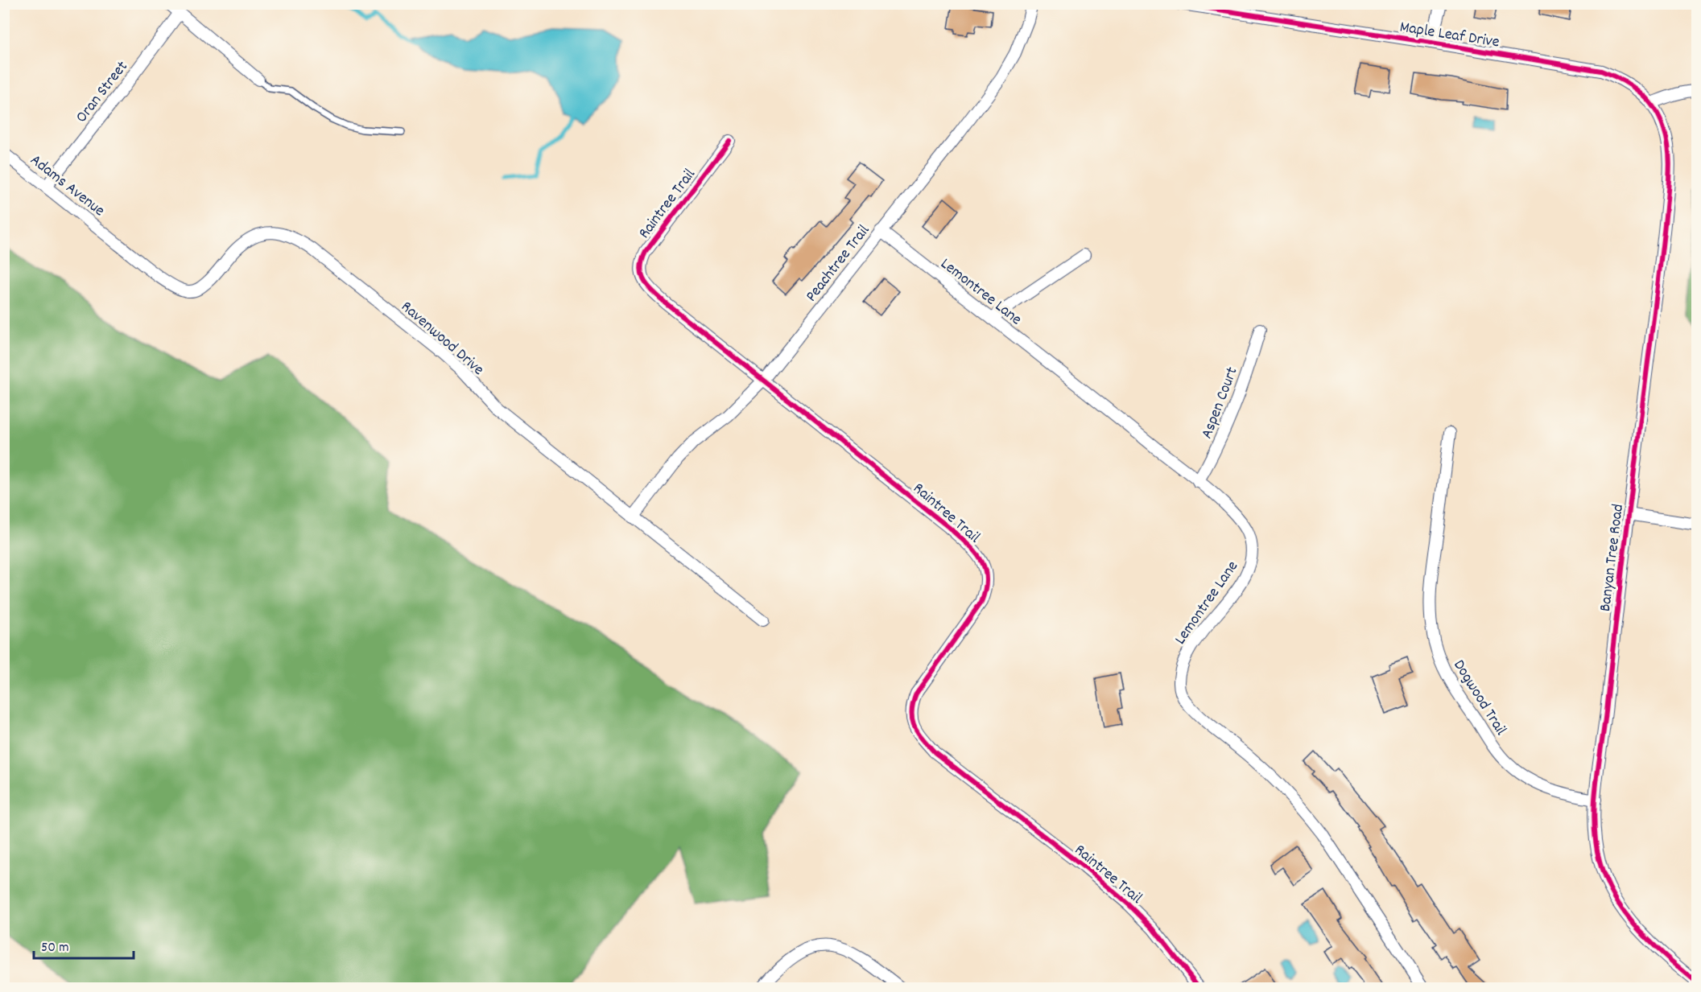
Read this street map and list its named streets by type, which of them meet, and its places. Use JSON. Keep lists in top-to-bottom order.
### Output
{
  "streets": {
    "street": [
      "Maple Leaf Drive",
      "Oran Street",
      "Adams Avenue",
      "Raintree Trail",
      "Peachtree Trail",
      "Lemontree Lane",
      "Ravenwood Drive",
      "Aspen Court",
      "Banyan Tree Road",
      "Dogwood Trail"
    ]
  },
  "crossings": [
    ["Maple Leaf Drive", "Banyan Tree Road"],
    ["Oran Street", "Adams Avenue"],
    ["Adams Avenue", "Ravenwood Drive"],
    ["Raintree Trail", "Peachtree Trail"],
    ["Peachtree Trail", "Lemontree Lane"],
    ["Peachtree Trail", "Ravenwood Drive"],
    ["Lemontree Lane", "Aspen Court"],
    ["Banyan Tree Road", "Dogwood Trail"]
  ],
  "scale_bar": "50 m"
}
